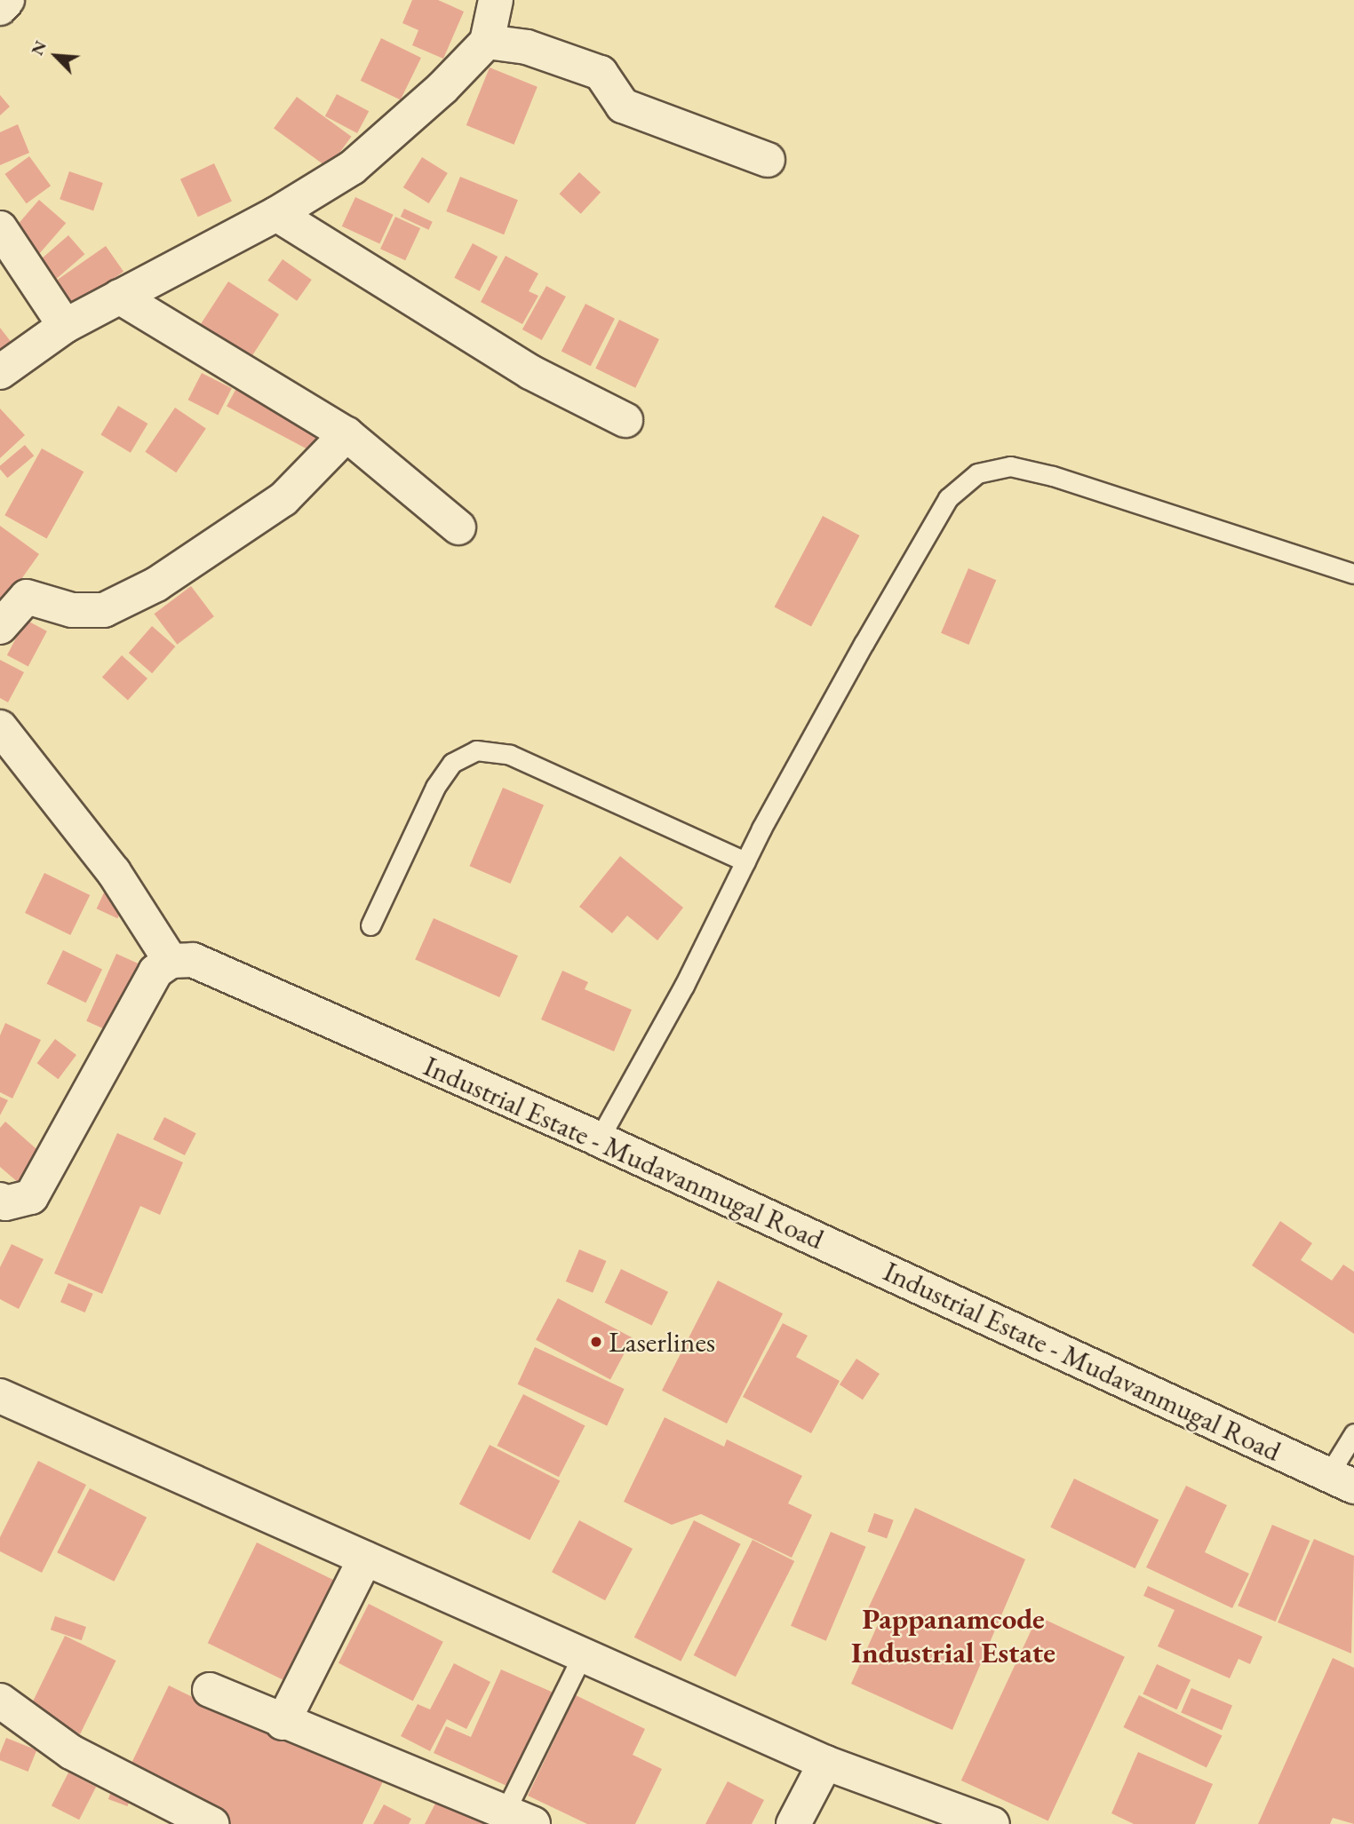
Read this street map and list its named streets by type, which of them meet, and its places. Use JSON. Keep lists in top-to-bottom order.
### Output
{
  "streets": {
    "street": ["Industrial Estate - Mudavanmugal Road"]
  },
  "districts": ["Pappanamcode Industrial Estate"],
  "places": ["Laserlines"],
  "north": "top left"
}
